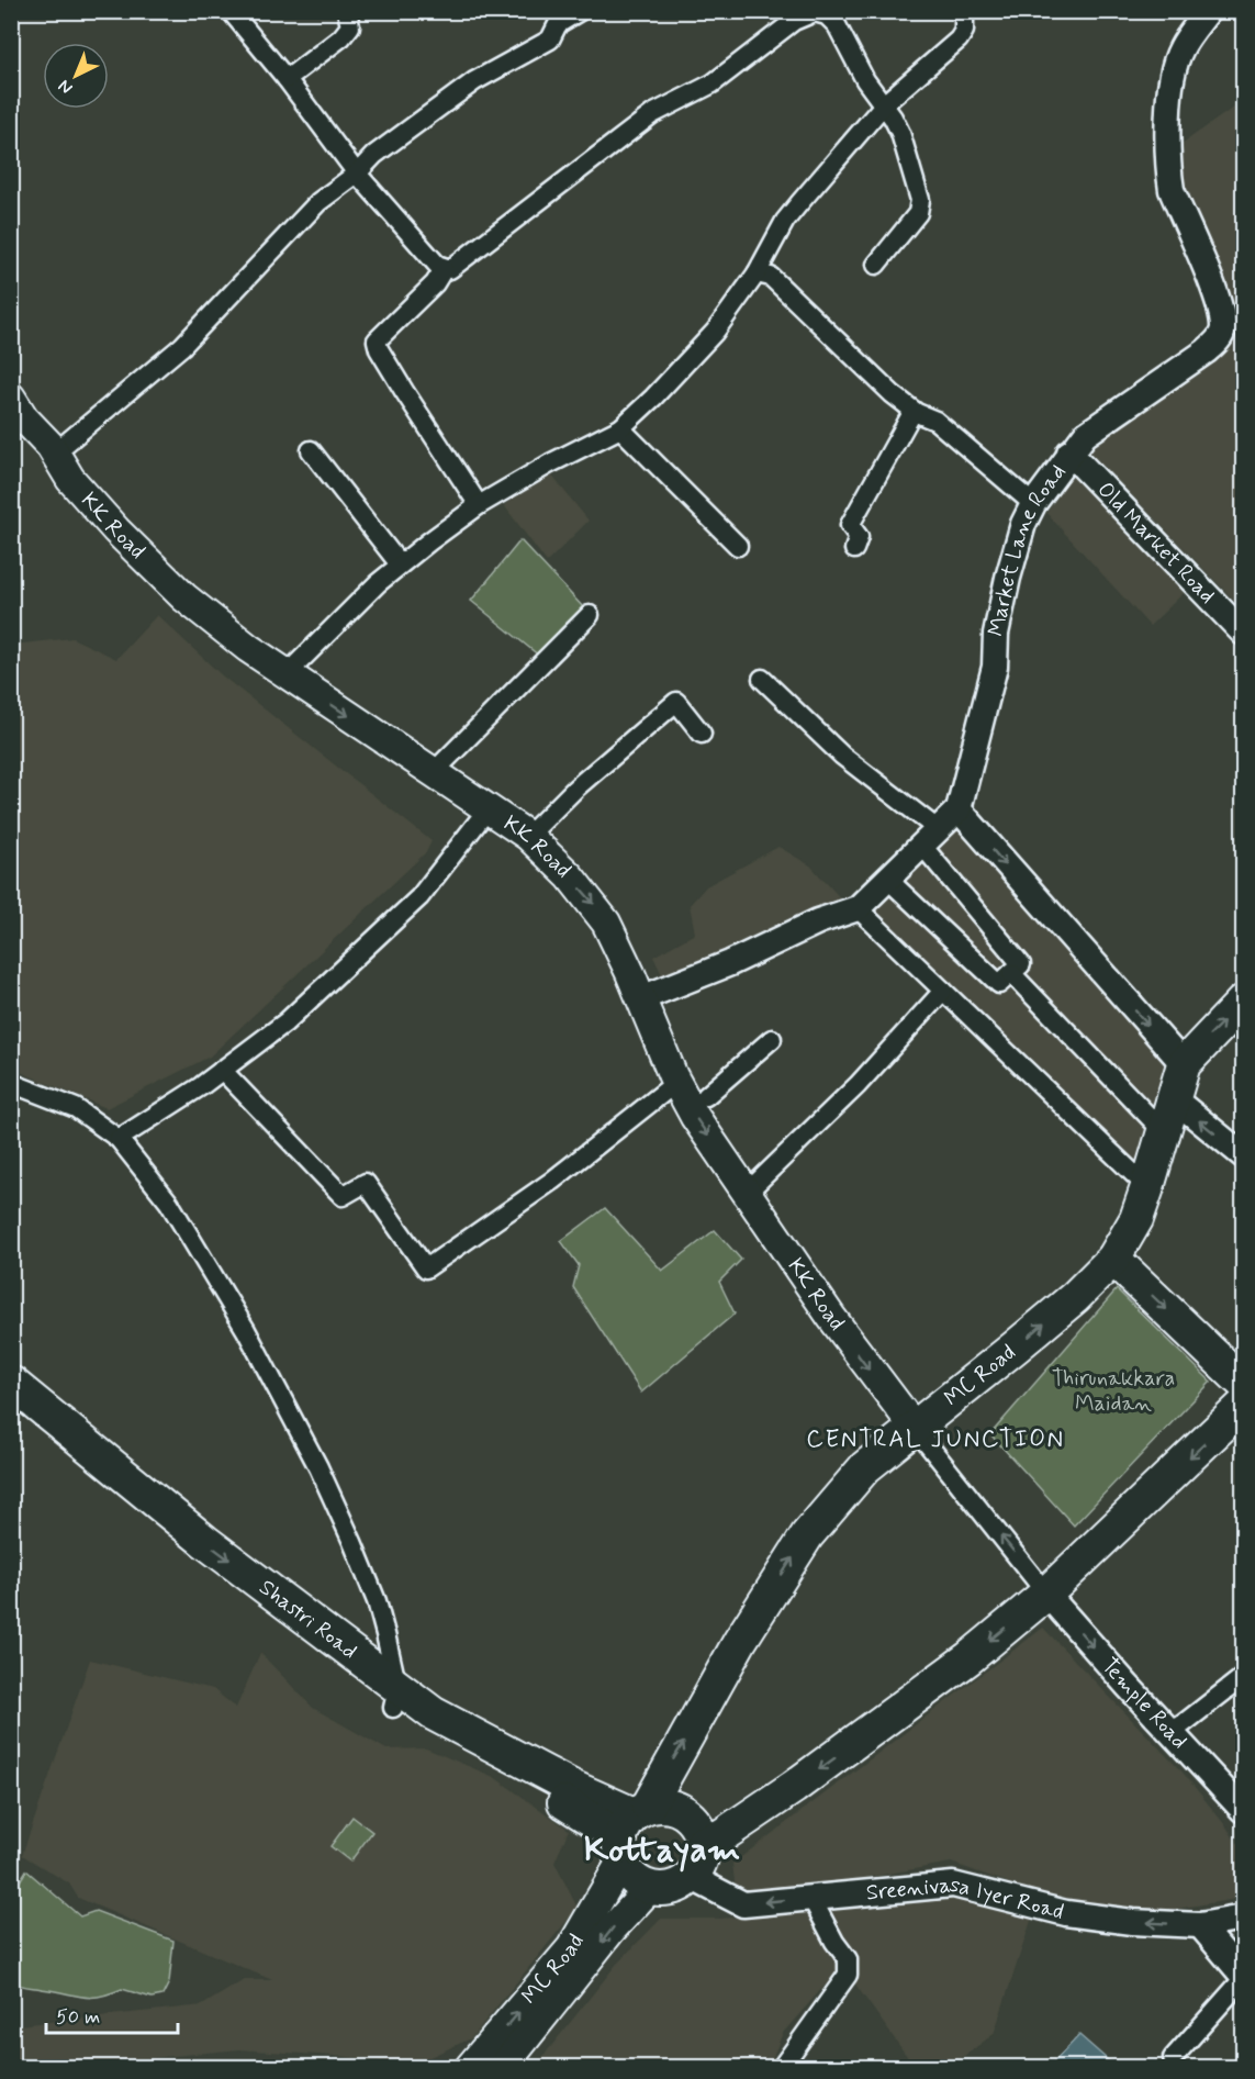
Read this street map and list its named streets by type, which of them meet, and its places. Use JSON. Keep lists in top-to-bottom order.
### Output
{
  "streets": {
    "highway": ["MC Road", "Shastri Road"],
    "main road": [
      "KK Road",
      "Old Market Road",
      "Market Lane Road",
      "Temple Road",
      "Sreenivasa Iyer Road"
    ]
  },
  "crossings": [
    ["KK Road", "Market Lane Road"],
    ["KK Road", "MC Road"],
    ["Old Market Road", "Market Lane Road"],
    ["MC Road", "Shastri Road"],
    ["MC Road", "Sreenivasa Iyer Road"],
    ["Shastri Road", "Sreenivasa Iyer Road"]
  ],
  "one_way": ["KK Road", "Temple Road", "Sreenivasa Iyer Road"],
  "districts": ["CENTRAL JUNCTION", "Kottayam"],
  "parks": ["Thirunakkara Maidan"],
  "scale_bar": "50 m",
  "north": "bottom left"
}
